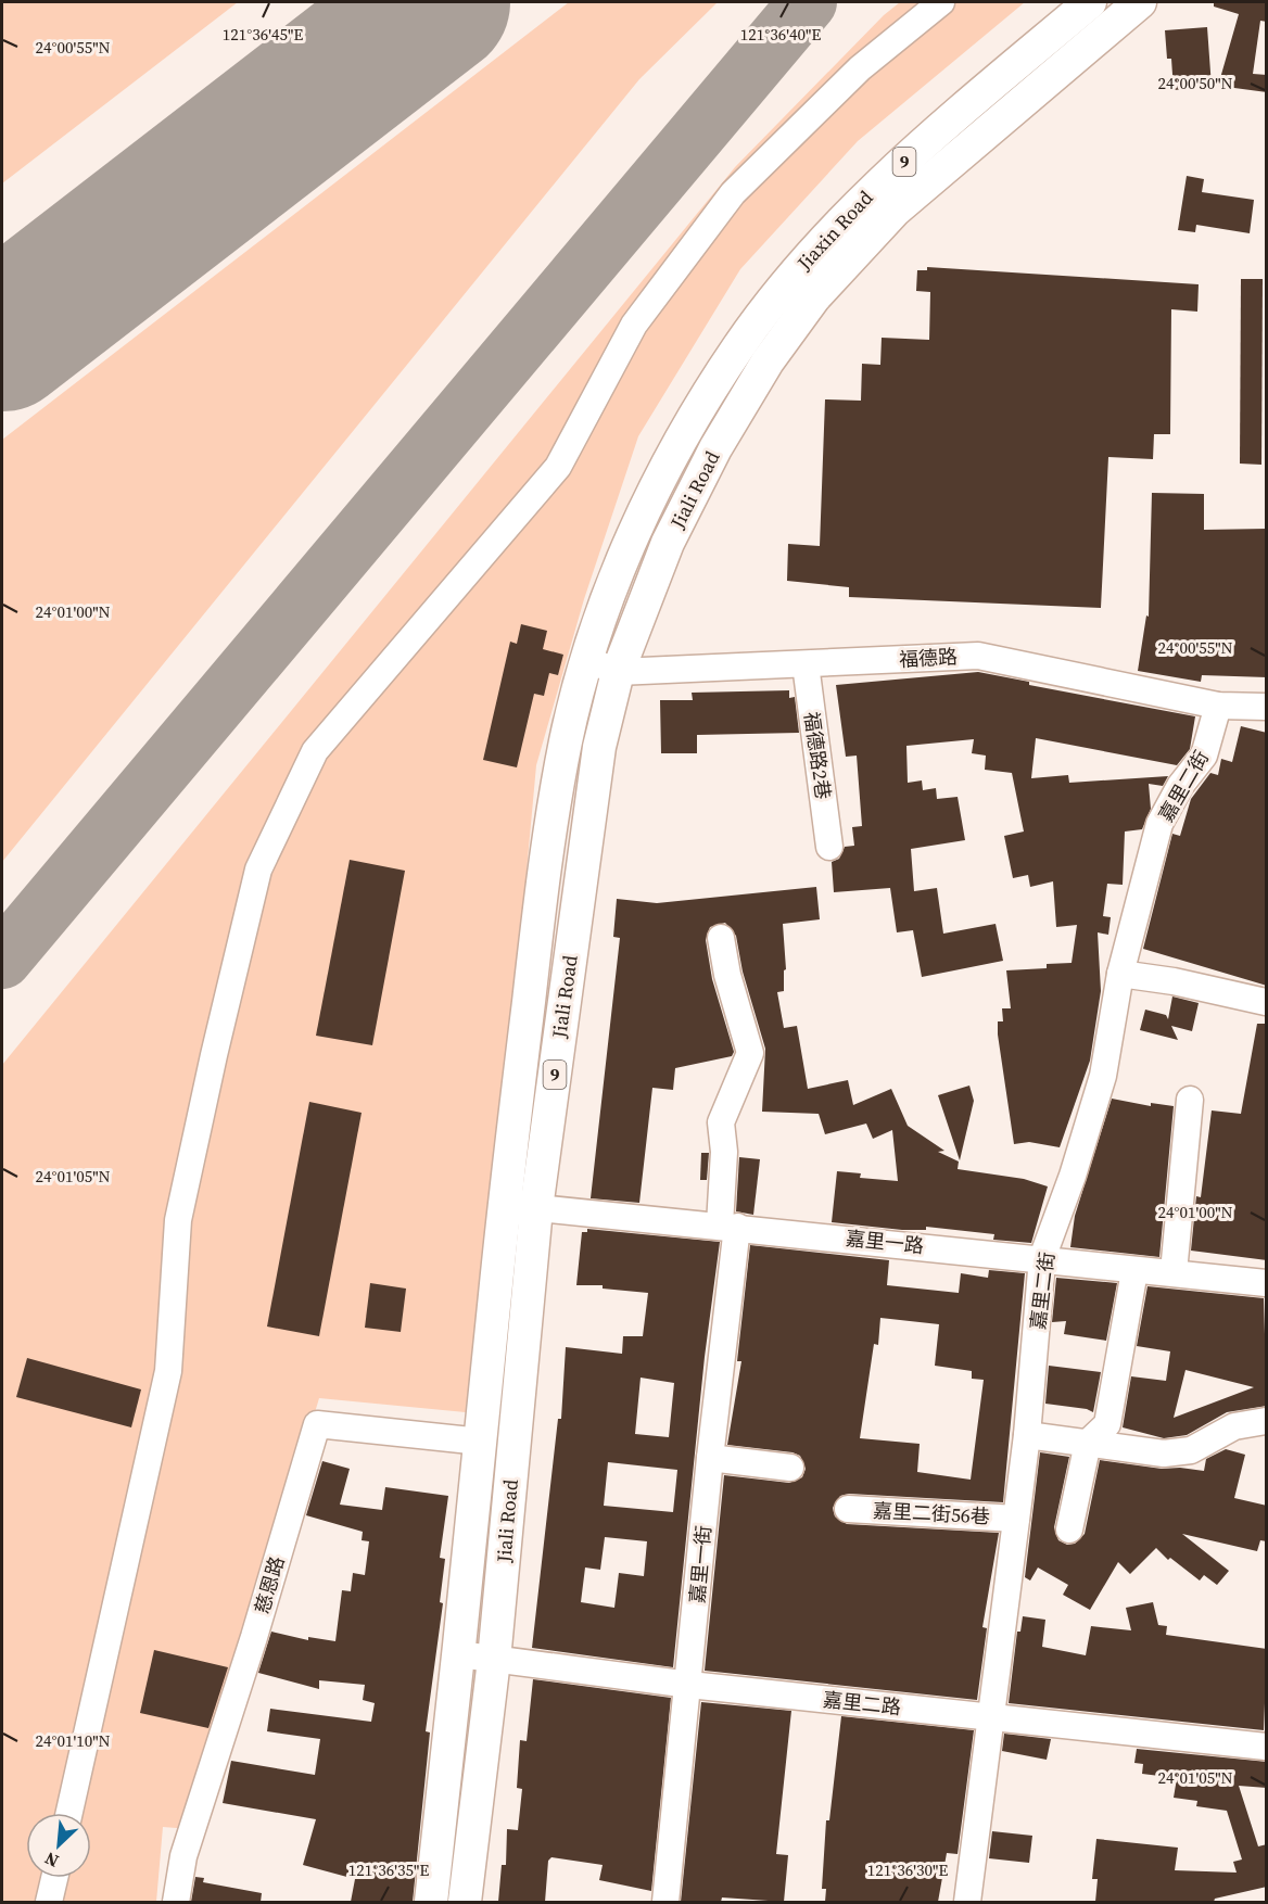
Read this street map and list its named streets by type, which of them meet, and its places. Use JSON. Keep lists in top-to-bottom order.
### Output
{
  "streets": {
    "main road": ["9", "Jiaxin Road", "Jiali Road"],
    "street": [
      "福德路",
      "福德路2巷",
      "嘉里二街",
      "嘉里一路",
      "嘉里二街56巷",
      "嘉里一街",
      "慈恩路",
      "嘉里二路"
    ]
  },
  "crossings": [
    ["Jiaxin Road", "Jiali Road"],
    ["Jiali Road", "福德路"],
    ["Jiali Road", "嘉里一路"],
    ["Jiali Road", "慈恩路"],
    ["Jiali Road", "嘉里二路"],
    ["福德路", "福德路2巷"],
    ["福德路", "嘉里二街"],
    ["嘉里二街", "嘉里一路"],
    ["嘉里二街", "嘉里二街56巷"],
    ["嘉里二街", "嘉里二路"],
    ["嘉里一路", "嘉里一街"],
    ["嘉里一街", "嘉里二路"]
  ],
  "north": "bottom left",
  "coordinates": [
    "121°36'45\"E",
    "121°36'40\"E",
    "24°00'55\"N",
    "24°00'50\"N",
    "24°01'00\"N",
    "24°01'05\"N",
    "24°01'10\"N",
    "121°36'35\"E",
    "121°36'30\"E"
  ]
}
